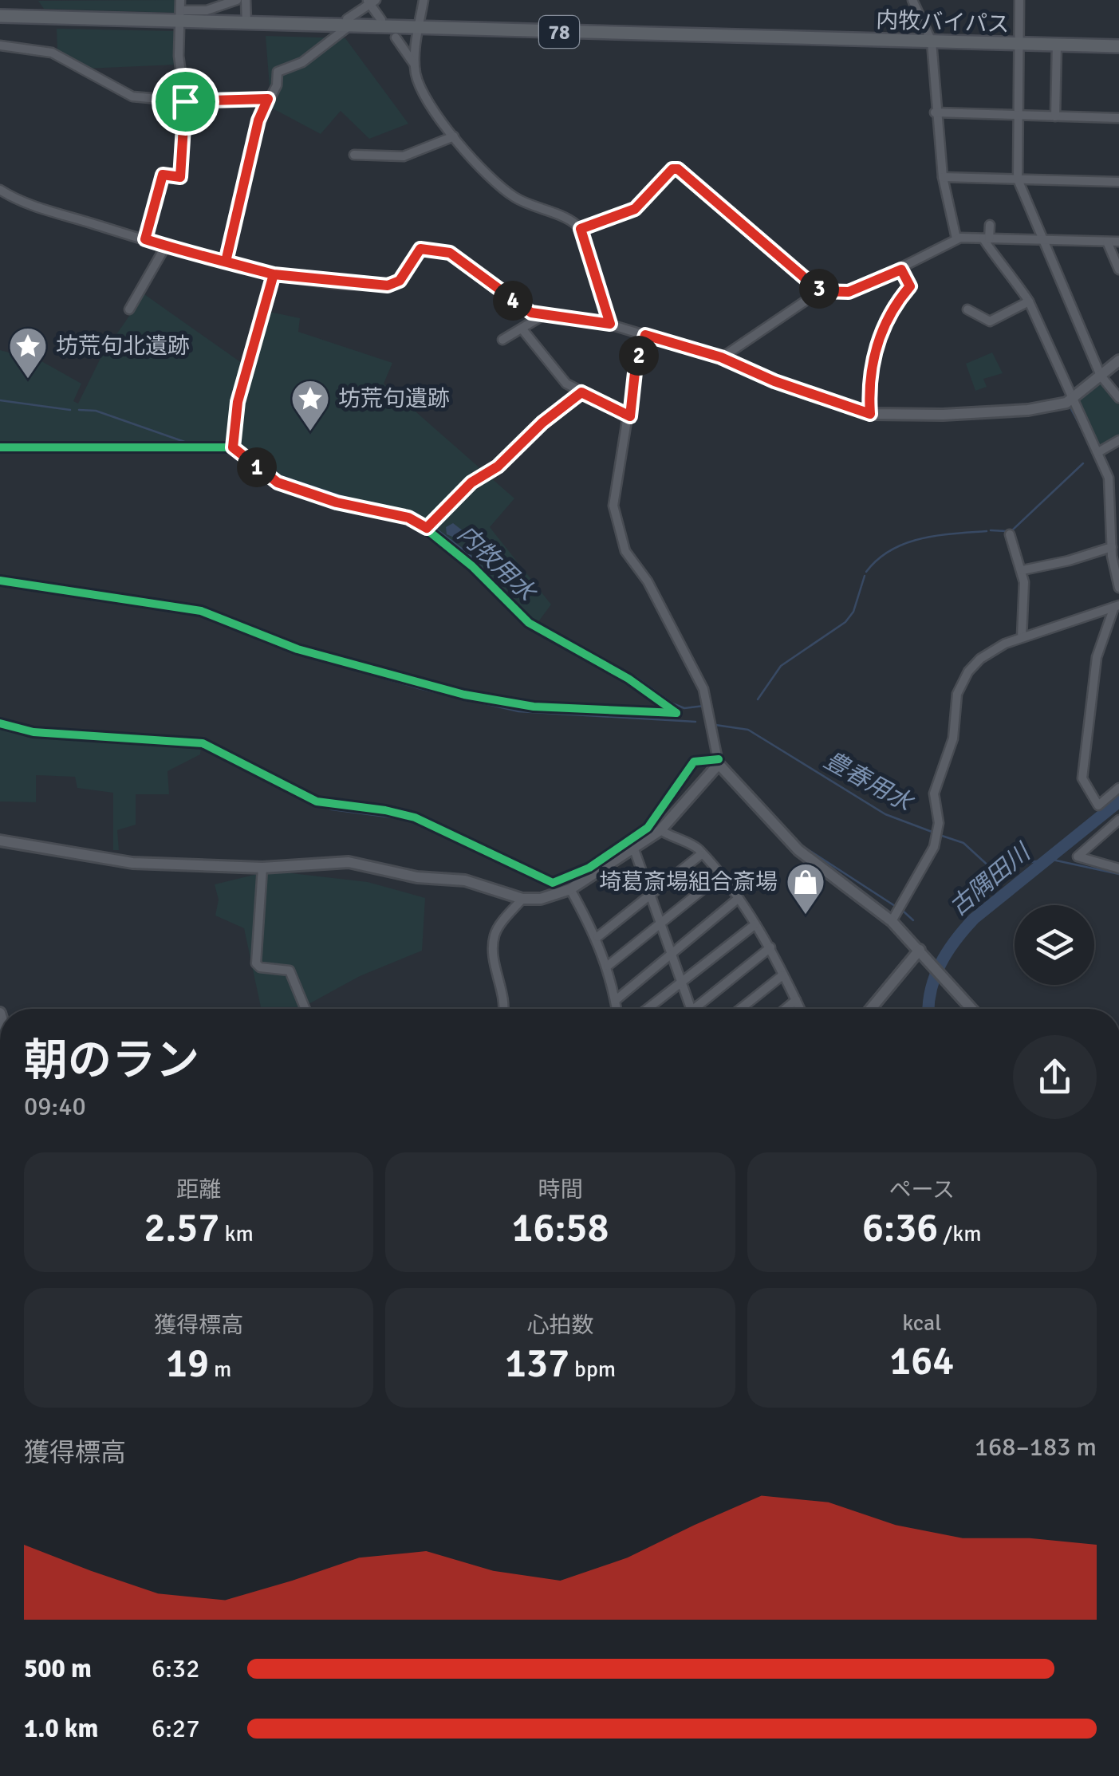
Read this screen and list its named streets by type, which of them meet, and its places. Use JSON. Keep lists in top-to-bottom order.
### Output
{
  "streets": {
    "main road": ["内牧バイパス", "78"]
  },
  "water": ["内牧用水", "豊春用水", "古隅田川"],
  "places": {
    "place": ["坊荒句北遺跡", "坊荒句遺跡"],
    "shop": ["埼葛斎場組合斎場"]
  },
  "page": {
    "pins": [
      "3",
      "4",
      "2",
      "1"
    ],
    "heading": ["朝のラン", "09:40"],
    "stats": [
      ["距離", "2.57 km"],
      ["時間", "16:58"],
      ["ペース", "6:36 /km"],
      ["獲得標高", "19 m"],
      ["心拍数", "137 bpm"],
      ["kcal", "164"]
    ],
    "chart": ["獲得標高", "168–183 m"],
    "list": [
      {
        "name": "500 m",
        "note": "6:32"
      },
      {
        "name": "1.0 km",
        "note": "6:27"
      }
    ]
  }
}
